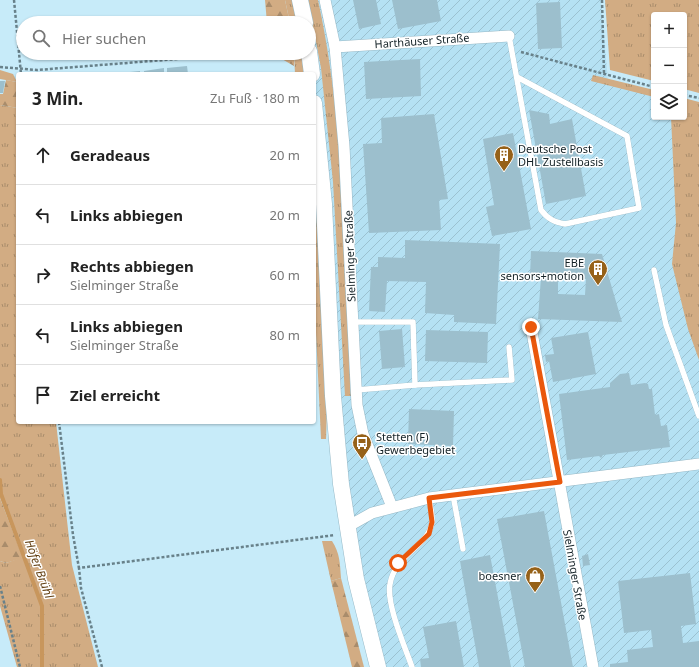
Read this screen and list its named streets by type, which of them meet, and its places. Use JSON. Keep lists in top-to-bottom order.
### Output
{
  "streets": {
    "street": ["Harthäuser Straße", "Sielminger Straße"]
  },
  "crossings": [
    ["Harthäuser Straße", "Sielminger Straße"]
  ],
  "water": ["Höfer Brühl"],
  "places": {
    "building": ["Deutsche Post DHL Zustellbasis", "EBE sensors+motion"],
    "bus stop": ["Stetten (F) Gewerbegebiet"],
    "shop": ["boesner"]
  },
  "page": {
    "map_buttons": ["+", "−"],
    "search": "Hier suchen",
    "heading": ["3 Min.", "Zu Fuß · 180 m"],
    "list": [
      ["Geradeaus", "20 m"],
      ["Links abbiegen", "20 m"],
      ["Rechts abbiegen", "Sielminger Straße", "60 m"],
      ["Links abbiegen", "Sielminger Straße", "80 m"],
      "Ziel erreicht"
    ]
  }
}
